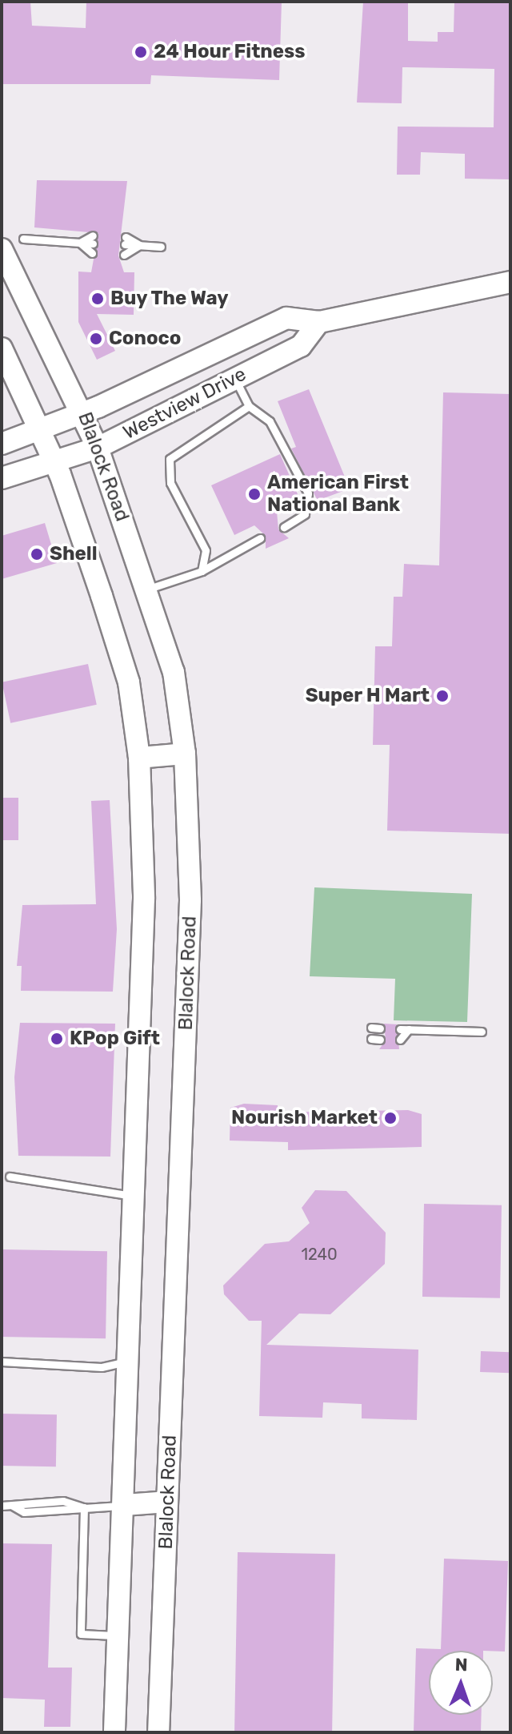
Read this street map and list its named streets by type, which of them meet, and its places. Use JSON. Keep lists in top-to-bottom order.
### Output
{
  "streets": {
    "main road": ["Westview Drive", "Blalock Road"]
  },
  "crossings": [
    ["Westview Drive", "Blalock Road"]
  ],
  "places": [
    "24 Hour Fitness",
    "Buy The Way",
    "Conoco",
    "American First National Bank",
    "Shell",
    "Super H Mart",
    "KPop Gift",
    "Nourish Market"
  ],
  "house_numbers": ["1240"],
  "north": "top"
}
